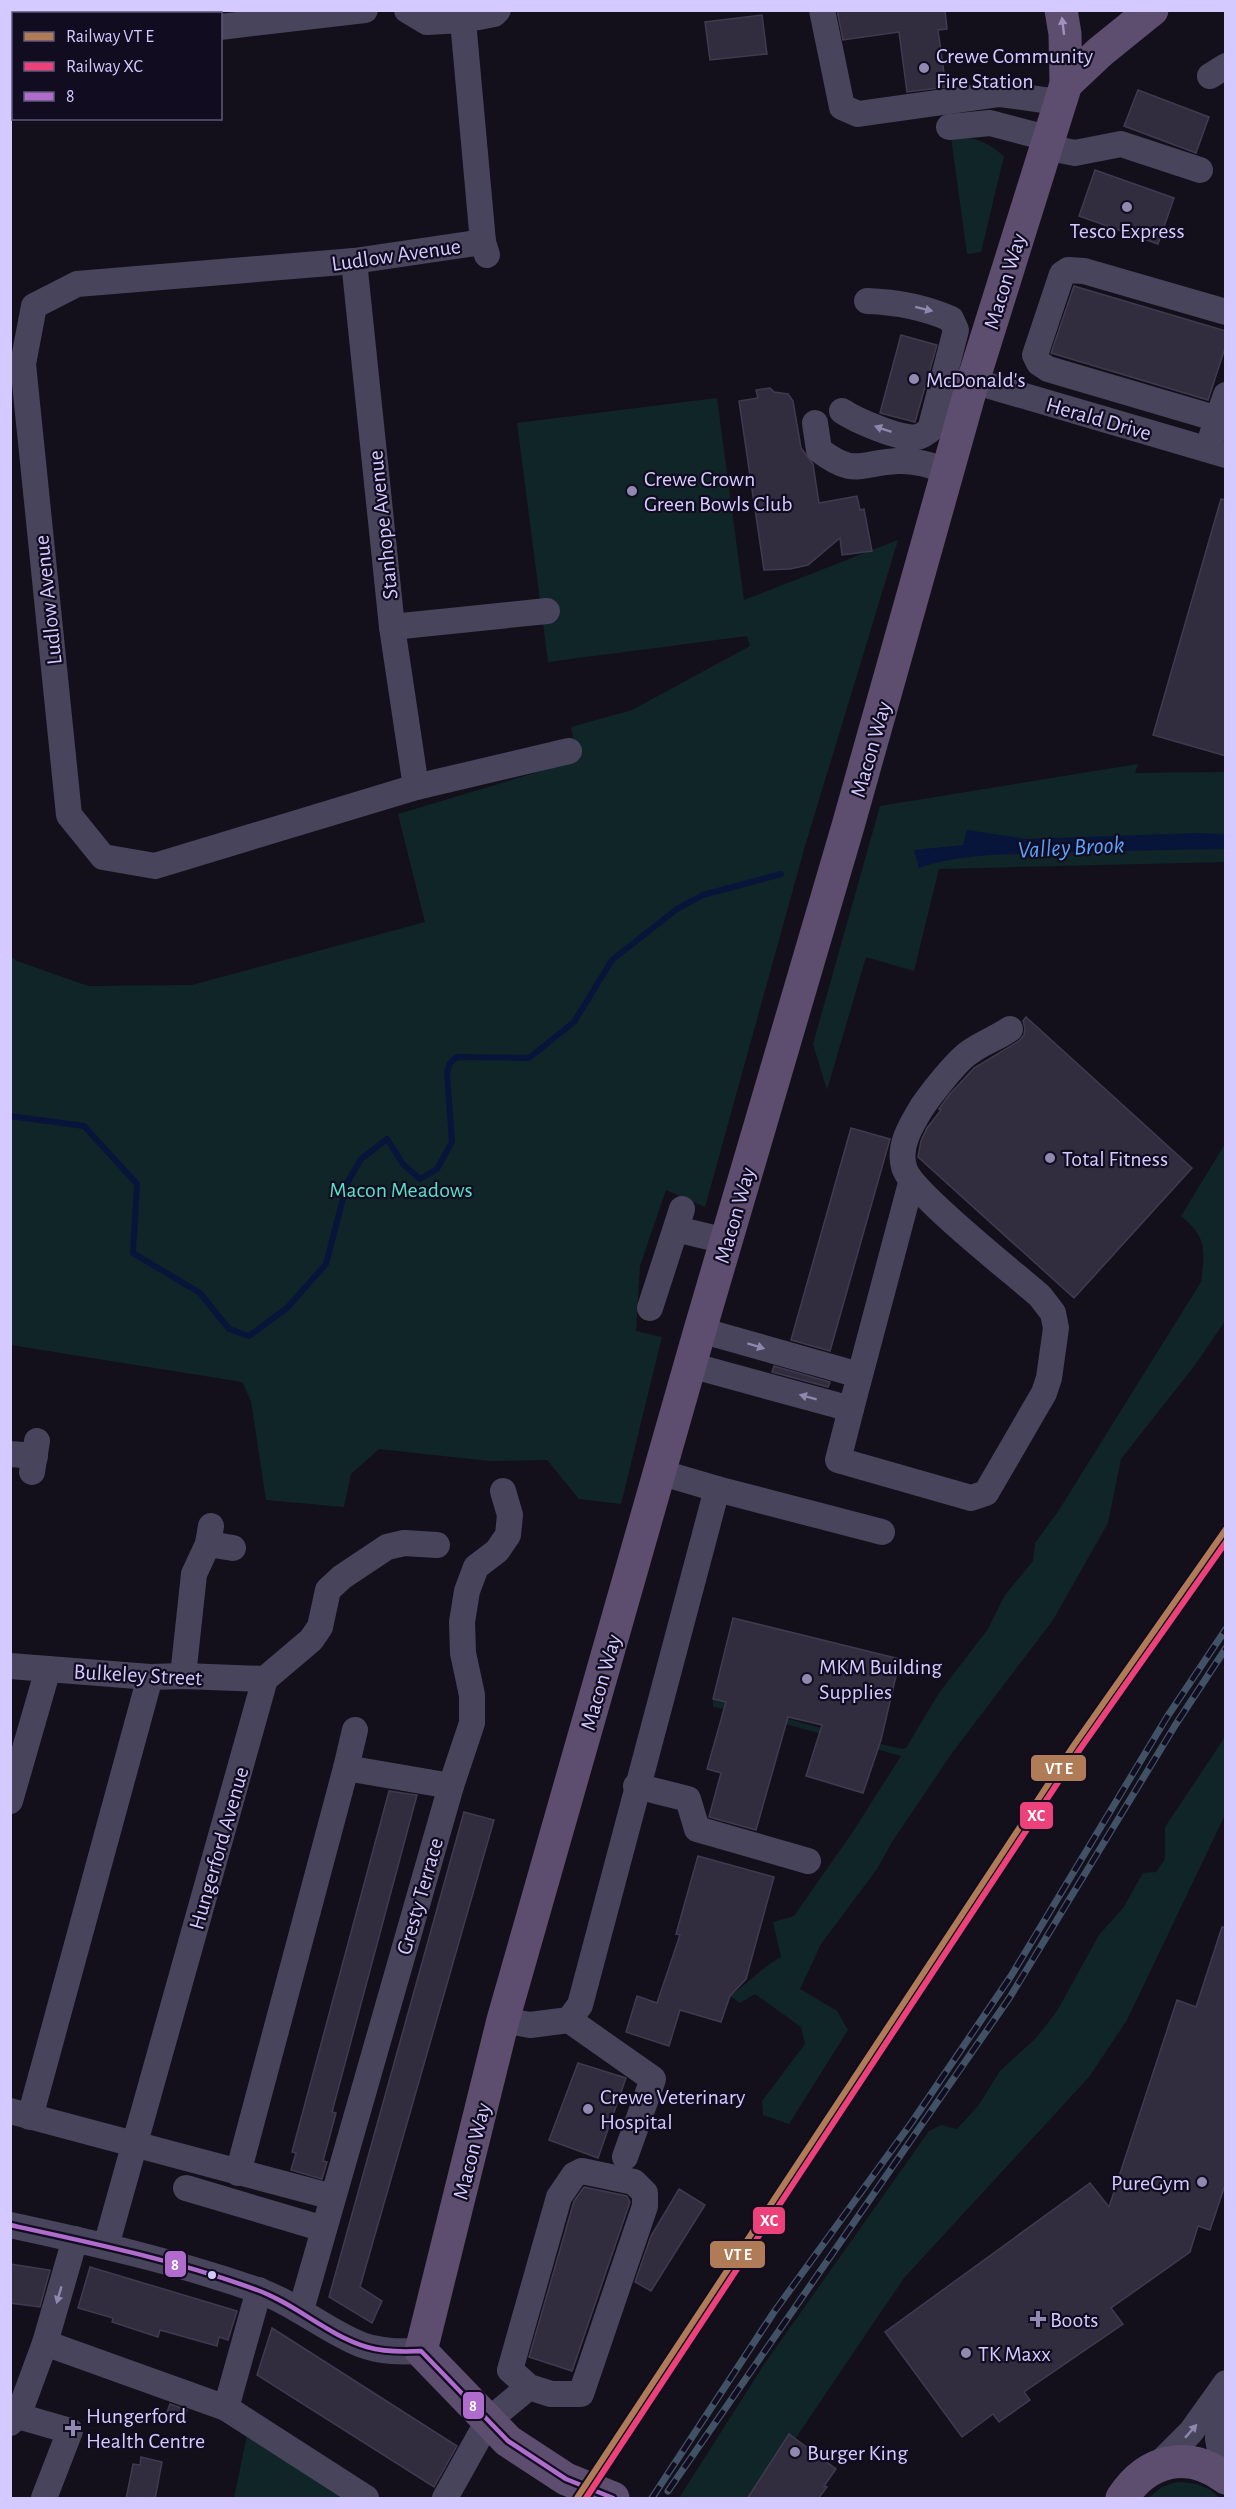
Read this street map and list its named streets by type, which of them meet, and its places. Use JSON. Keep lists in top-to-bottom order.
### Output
{
  "streets": {
    "main road": ["Macon Way"],
    "street": [
      "Ludlow Avenue",
      "Herald Drive",
      "Stanhope Avenue",
      "Bulkeley Street",
      "Hungerford Avenue",
      "Gresty Terrace"
    ]
  },
  "crossings": [
    ["Ludlow Avenue", "Stanhope Avenue"],
    ["Macon Way", "Herald Drive"],
    ["Bulkeley Street", "Hungerford Avenue"]
  ],
  "water": ["Valley Brook"],
  "parks": ["Macon Meadows"],
  "places": {
    "other": [
      "Crewe Community Fire Station",
      "Tesco Express",
      "McDonald's",
      "Crewe Crown Green Bowls Club",
      "Total Fitness",
      "MKM Building Supplies",
      "Crewe Veterinary Hospital",
      "PureGym",
      "TK Maxx",
      "Burger King"
    ],
    "health": ["Boots", "Hungerford Health Centre"]
  },
  "lines": ["rail line XC", "transit line 8"],
  "legend": ["Railway VT E", "Railway XC", "8"]
}
